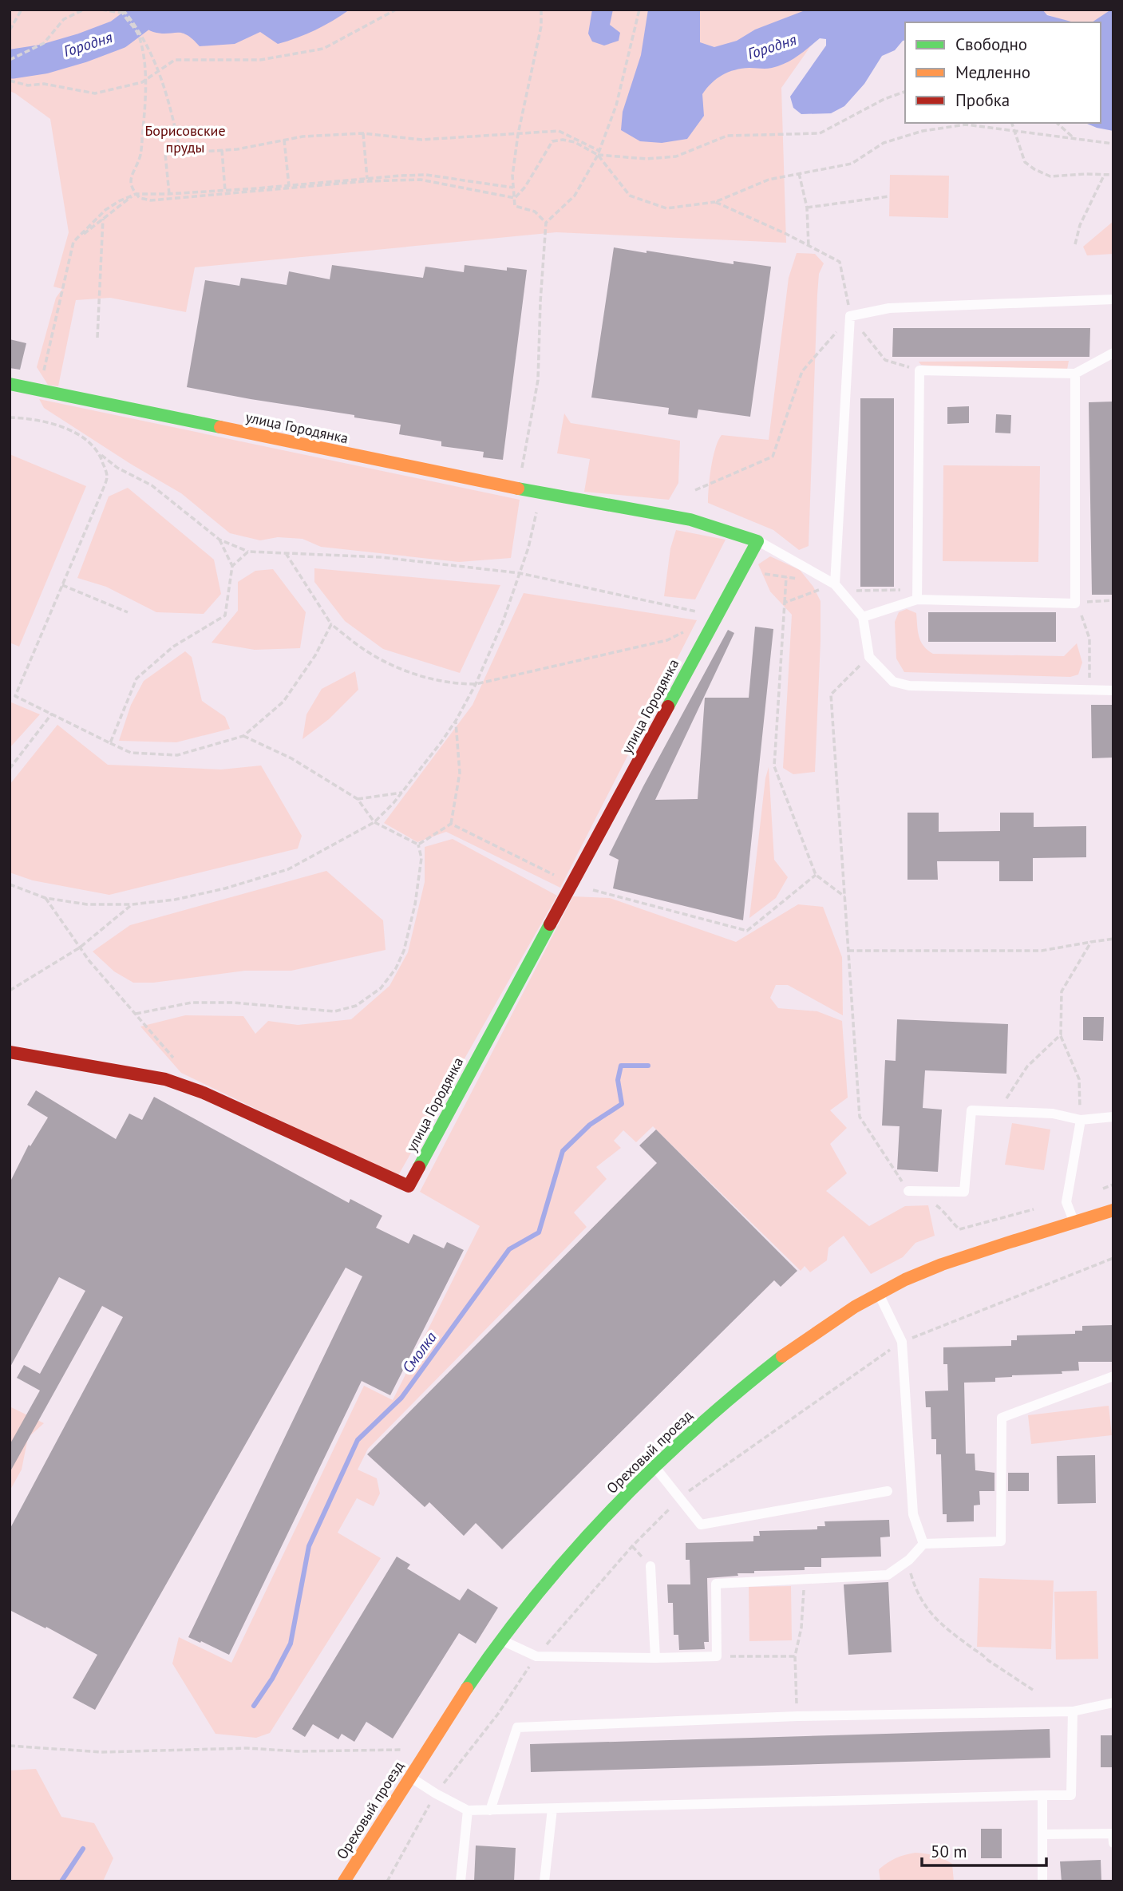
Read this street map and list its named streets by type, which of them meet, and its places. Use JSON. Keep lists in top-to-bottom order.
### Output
{
  "streets": {
    "street": ["улица Городянка", "Ореховый проезд"]
  },
  "water": ["Городня", "Смолка"],
  "parks": ["Борисовские пруды"],
  "legend": ["Свободно", "Медленно", "Пробка"],
  "scale_bar": "50 m"
}
